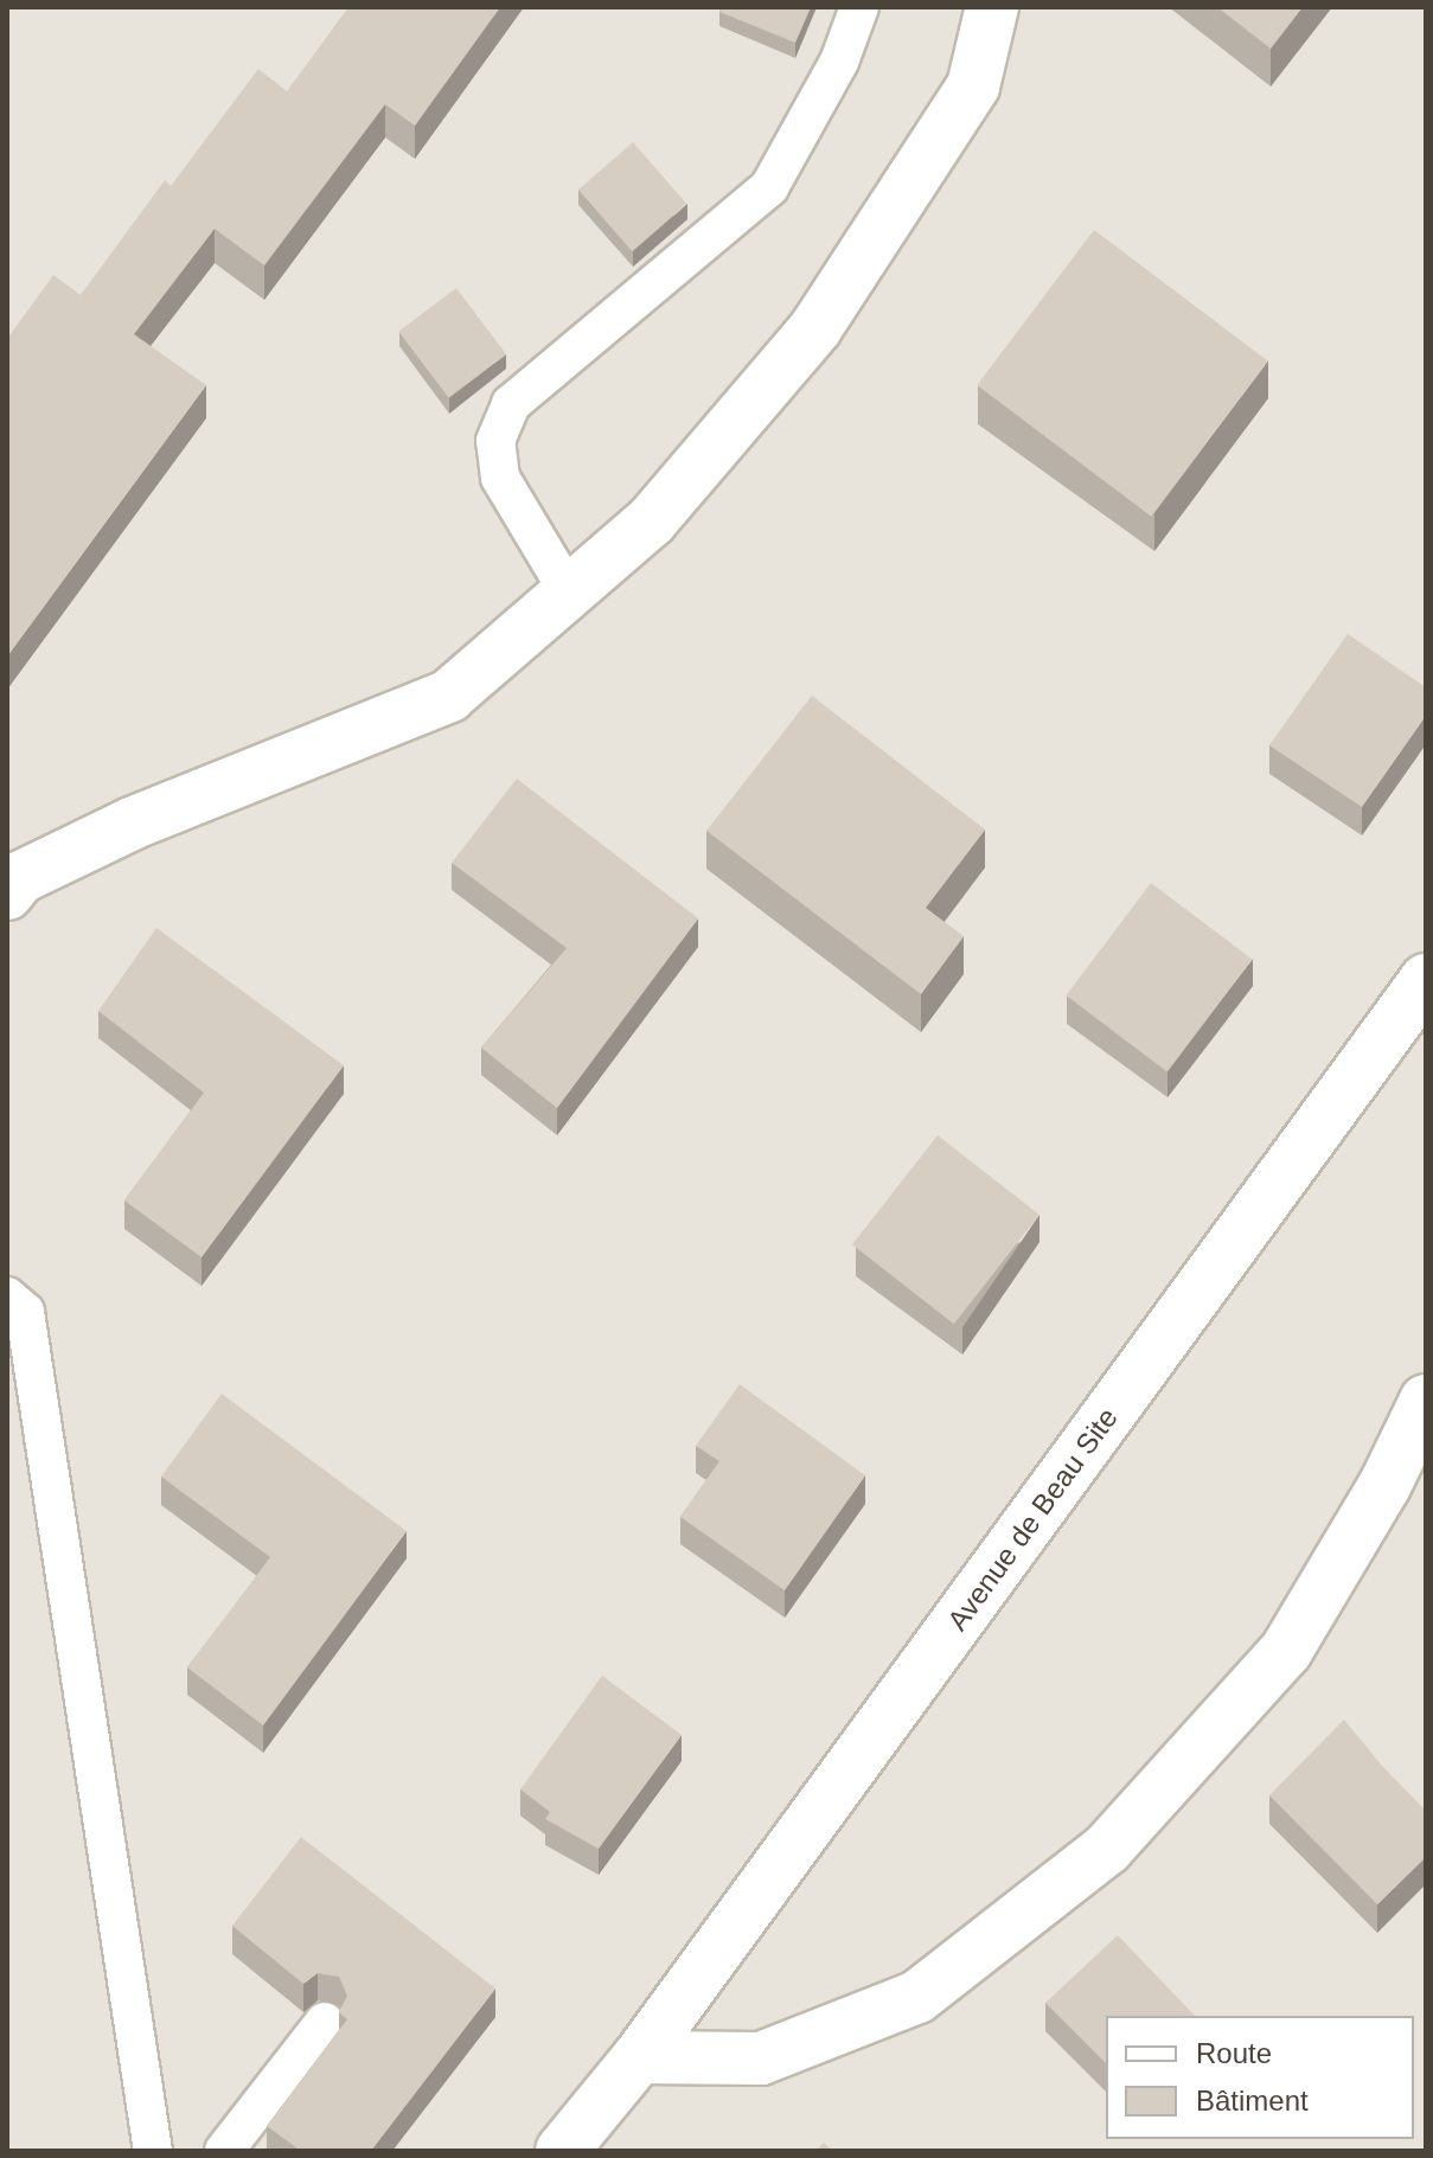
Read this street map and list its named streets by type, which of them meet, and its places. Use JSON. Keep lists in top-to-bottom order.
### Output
{
  "streets": {
    "street": ["Avenue de Beau Site"]
  },
  "legend": ["Route", "Bâtiment"]
}
